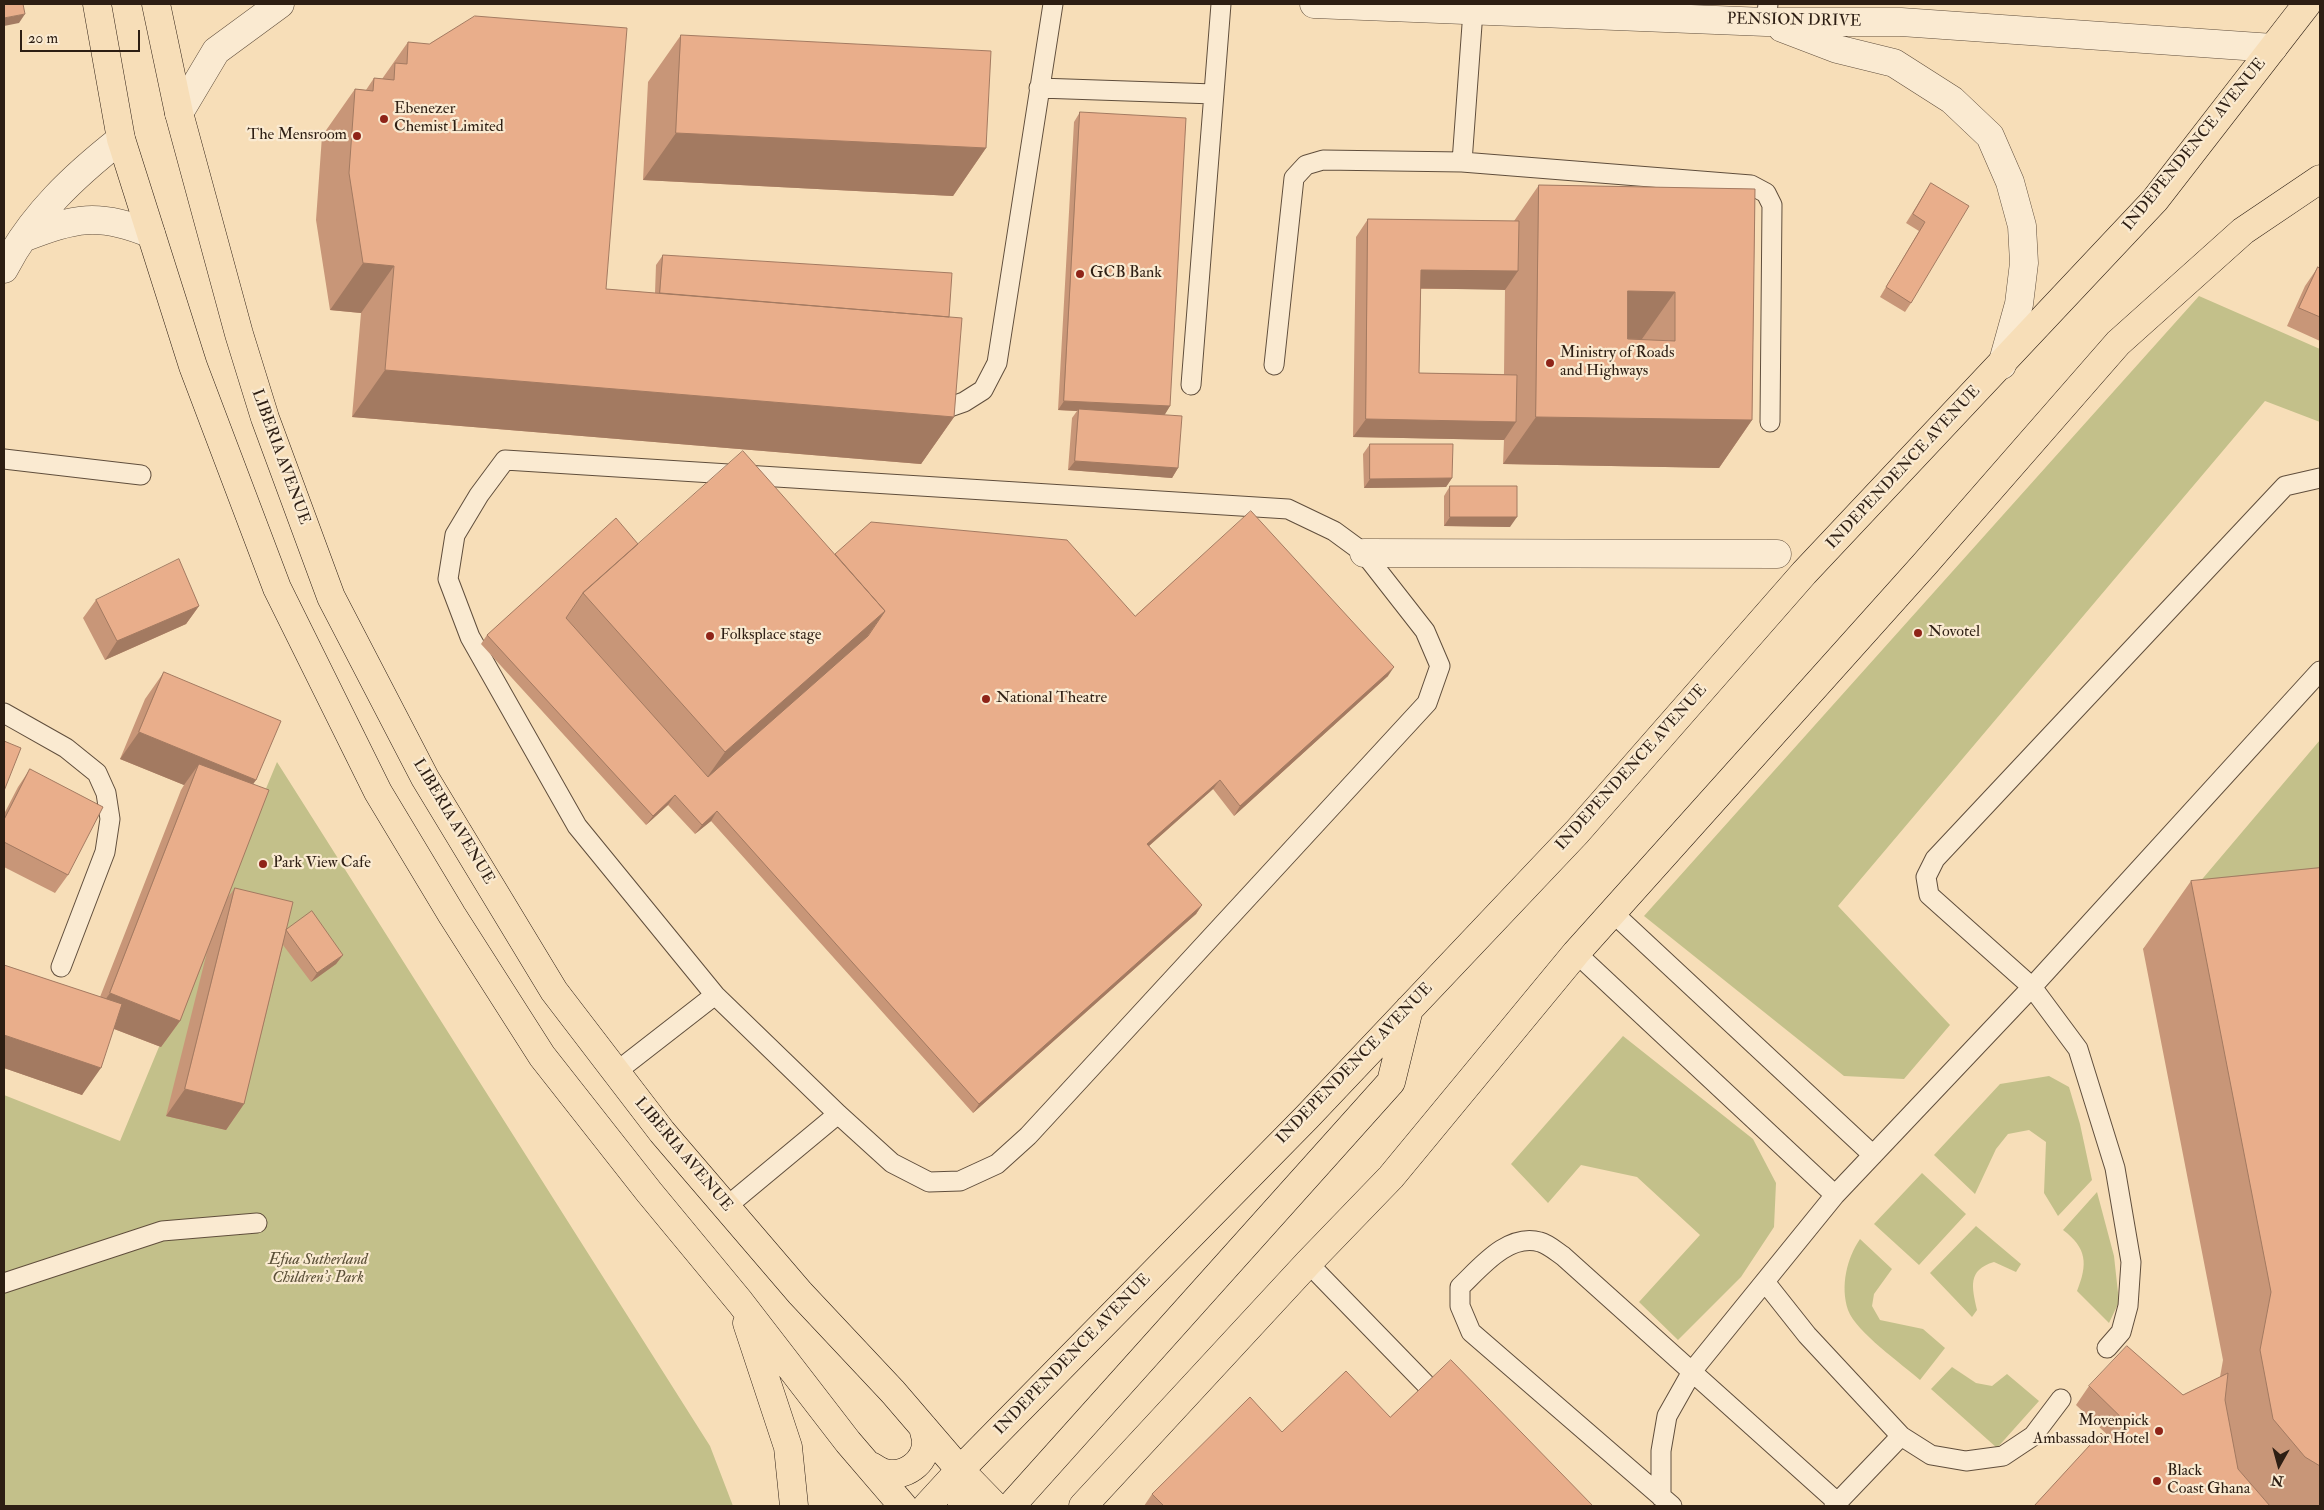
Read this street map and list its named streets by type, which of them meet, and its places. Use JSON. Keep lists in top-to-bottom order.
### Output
{
  "streets": {
    "main road": ["INDEPENDENCE AVENUE", "LIBERIA AVENUE"],
    "street": ["PENSION DRIVE"]
  },
  "crossings": [
    ["PENSION DRIVE", "INDEPENDENCE AVENUE"],
    ["INDEPENDENCE AVENUE", "LIBERIA AVENUE"]
  ],
  "parks": ["Efua Sutherland Children's Park"],
  "places": [
    "Ebenezer Chemist Limited",
    "The Mensroom",
    "GCB Bank",
    "Ministry of Roads and Highways",
    "Novotel",
    "Folksplace stage",
    "National Theatre",
    "Park View Cafe",
    "Movenpick Ambassador Hotel",
    "Black Coast Ghana"
  ],
  "scale_bar": "20 m",
  "north": "bottom"
}
